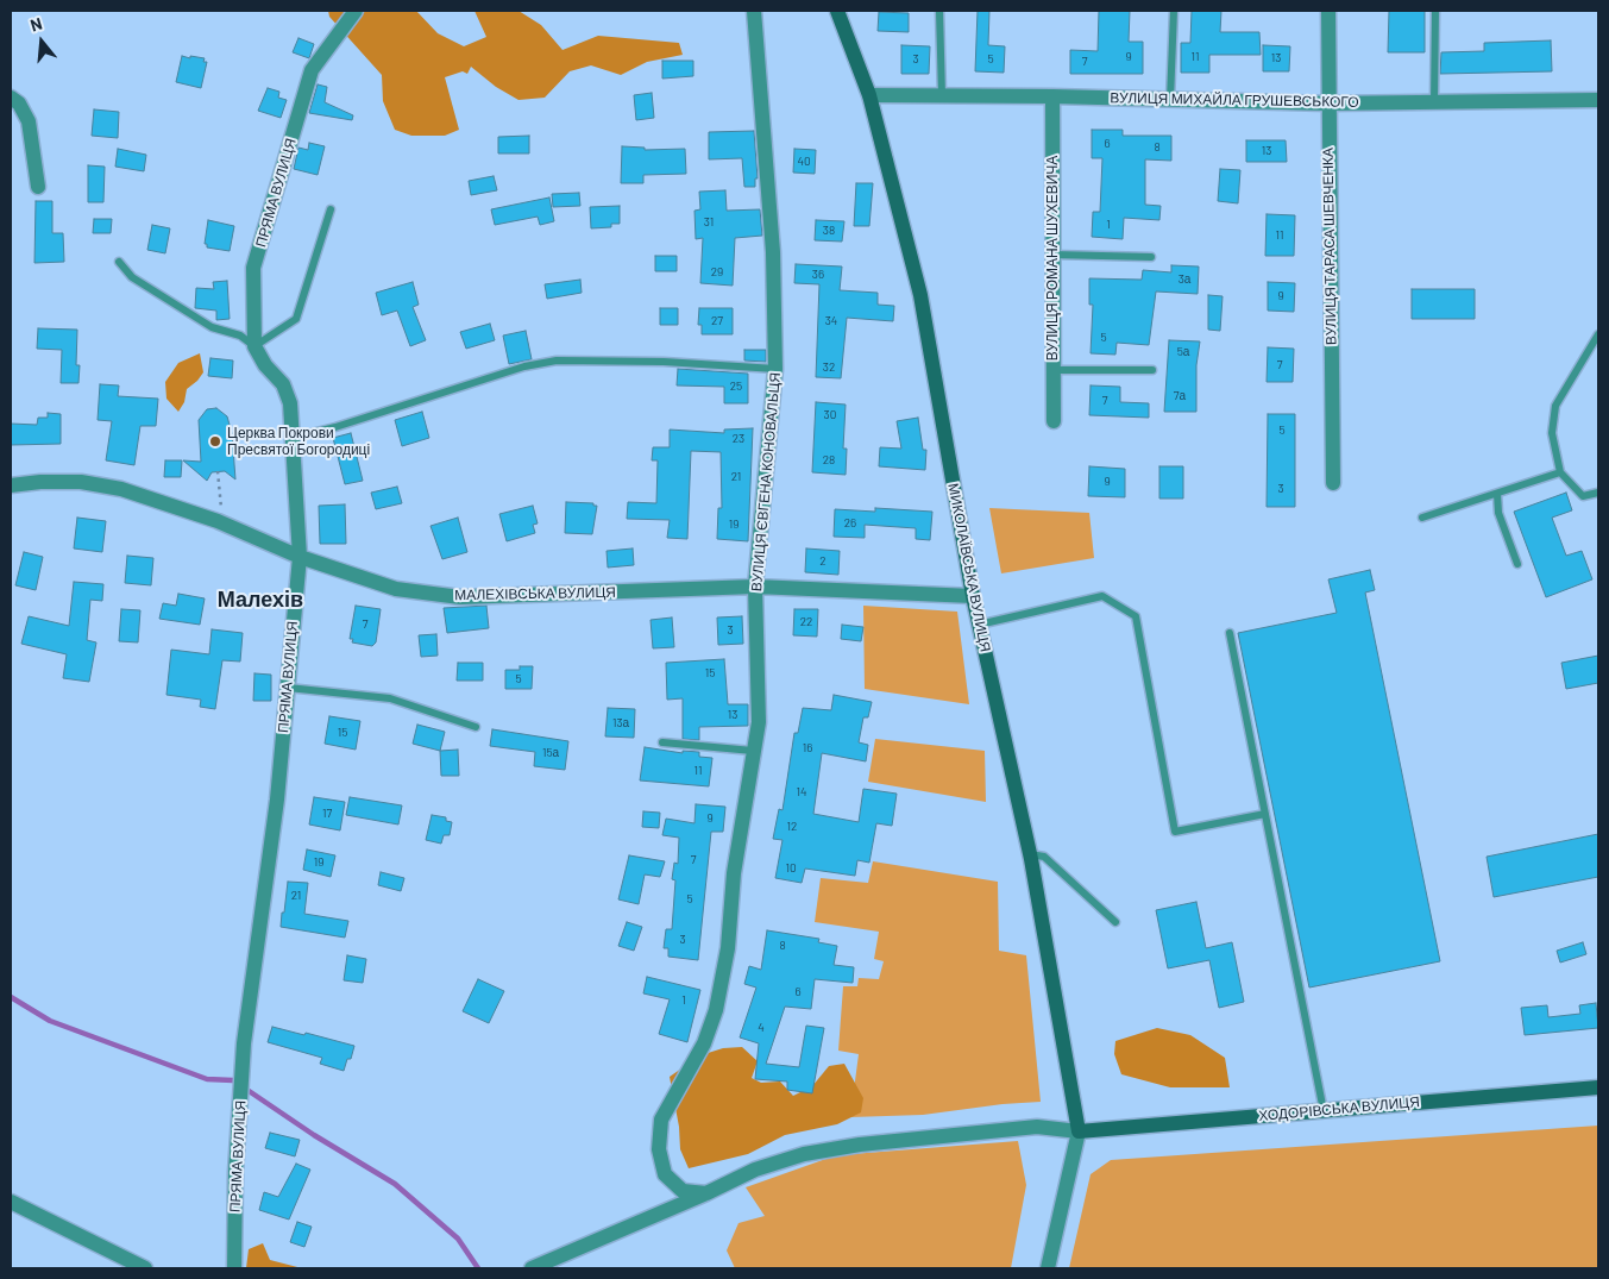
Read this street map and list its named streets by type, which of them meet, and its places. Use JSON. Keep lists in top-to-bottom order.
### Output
{
  "streets": {
    "main road": ["МИКОЛАЇВСЬКА ВУЛИЦЯ", "ХОДОРІВСЬКА ВУЛИЦЯ"],
    "street": [
      "ВУЛИЦЯ МИХАЙЛА ГРУШЕВСЬКОГО",
      "ПРЯМА ВУЛИЦЯ",
      "ВУЛИЦЯ ТАРАСА ШЕВЧЕНКА",
      "ВУЛИЦЯ РОМАНА ШУХЕВИЧА",
      "ВУЛИЦЯ ЄВГЕНА КОНОВАЛЬЦЯ",
      "МАЛЕХІВСЬКА ВУЛИЦЯ"
    ]
  },
  "crossings": [
    ["ВУЛИЦЯ МИХАЙЛА ГРУШЕВСЬКОГО", "ВУЛИЦЯ ТАРАСА ШЕВЧЕНКА"],
    ["ВУЛИЦЯ МИХАЙЛА ГРУШЕВСЬКОГО", "ВУЛИЦЯ РОМАНА ШУХЕВИЧА"],
    ["ВУЛИЦЯ МИХАЙЛА ГРУШЕВСЬКОГО", "МИКОЛАЇВСЬКА ВУЛИЦЯ"],
    ["ПРЯМА ВУЛИЦЯ", "МАЛЕХІВСЬКА ВУЛИЦЯ"],
    ["ВУЛИЦЯ ЄВГЕНА КОНОВАЛЬЦЯ", "МАЛЕХІВСЬКА ВУЛИЦЯ"],
    ["МИКОЛАЇВСЬКА ВУЛИЦЯ", "МАЛЕХІВСЬКА ВУЛИЦЯ"],
    ["МИКОЛАЇВСЬКА ВУЛИЦЯ", "ХОДОРІВСЬКА ВУЛИЦЯ"]
  ],
  "districts": ["Малехів"],
  "places": ["Церква Покрови Пресвятої Богородиці"],
  "house_numbers": [
    "9",
    "11",
    "13",
    "3",
    "5",
    "7",
    "6",
    "8",
    "13",
    "40",
    "31",
    "1",
    "38",
    "11",
    "29",
    "36",
    "3а",
    "9",
    "27",
    "34",
    "5",
    "5а",
    "7",
    "32",
    "25",
    "7а",
    "7",
    "30",
    "5",
    "23",
    "28",
    "21",
    "9",
    "3",
    "26",
    "19",
    "2",
    "22",
    "7",
    "3",
    "15",
    "5",
    "13",
    "13а",
    "15",
    "16",
    "15а",
    "11",
    "14",
    "17",
    "9",
    "12",
    "7",
    "19",
    "10",
    "21",
    "5",
    "3",
    "8",
    "6",
    "1",
    "4"
  ],
  "north": "top"
}
